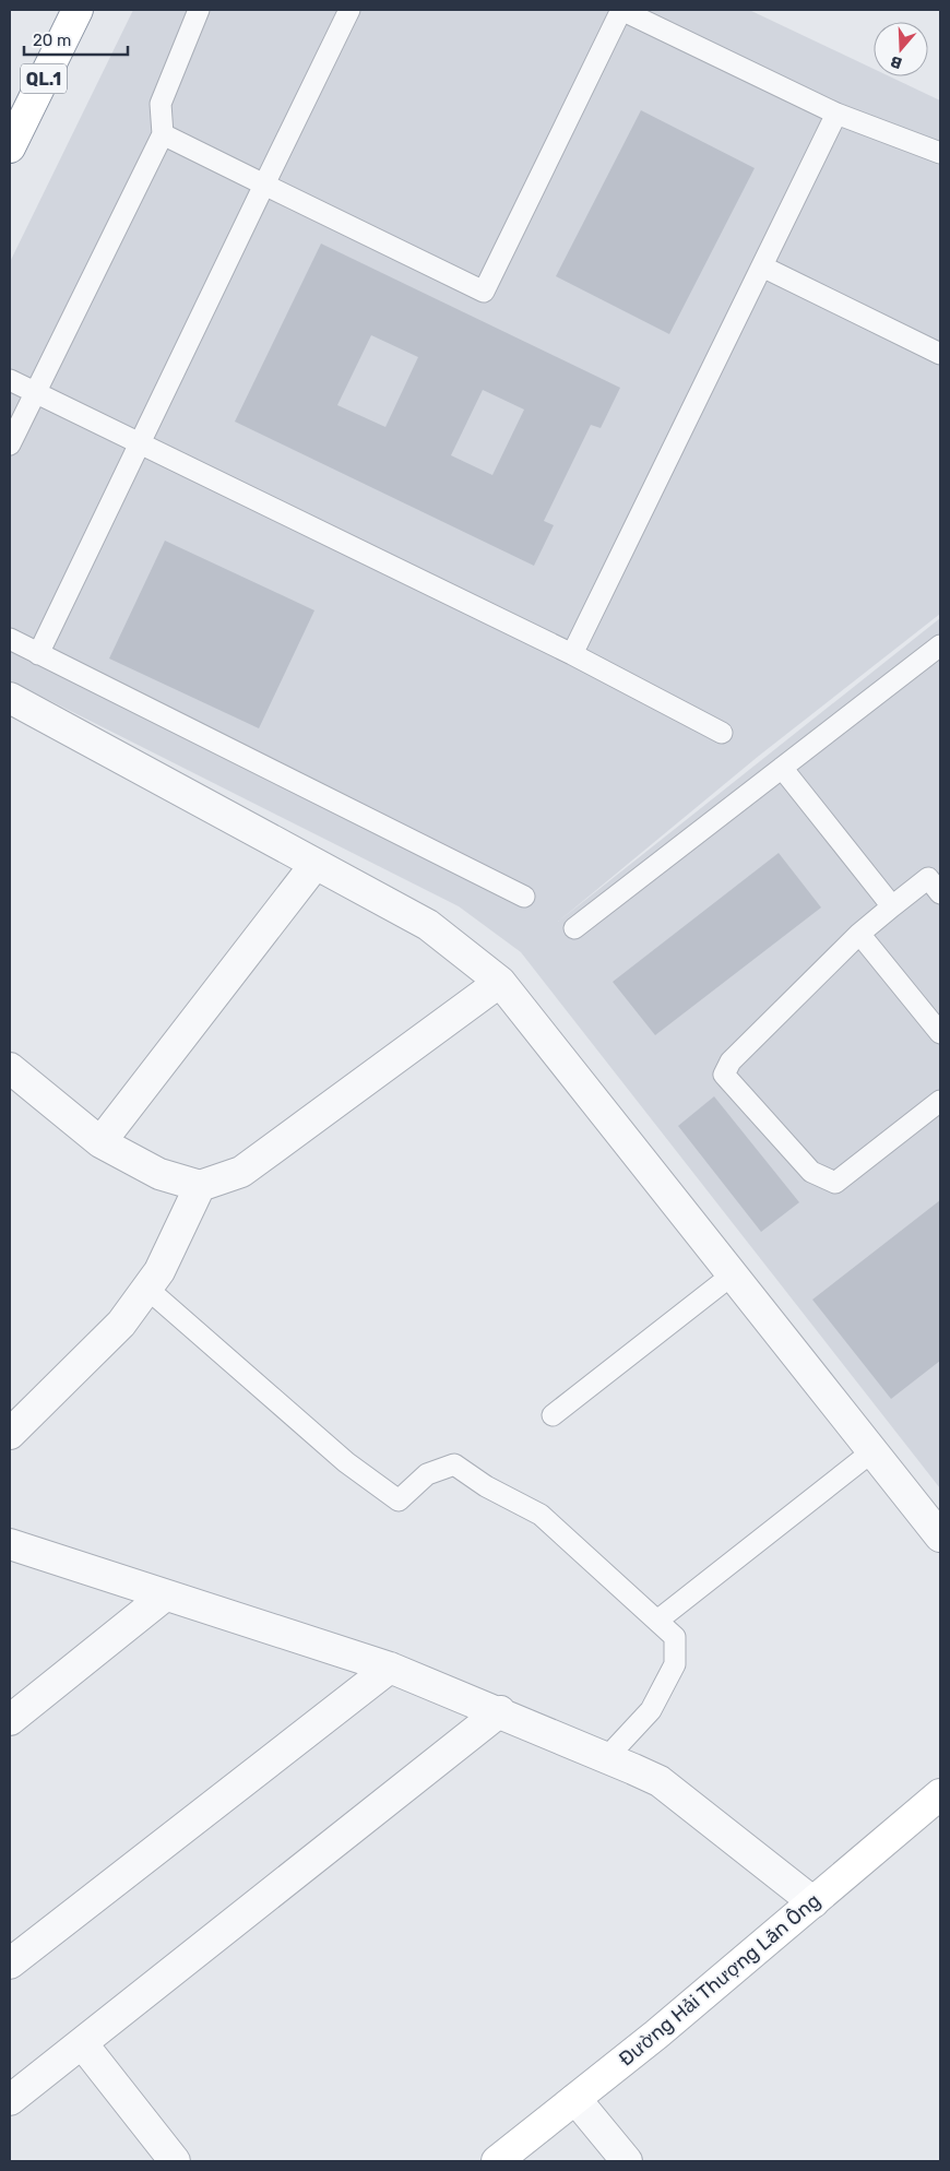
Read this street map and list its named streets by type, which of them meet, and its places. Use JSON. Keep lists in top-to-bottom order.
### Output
{
  "streets": {
    "main road": ["QL.1", "Đường Hải Thượng Lãn Ông"]
  },
  "scale_bar": "20 m",
  "north": "bottom"
}
